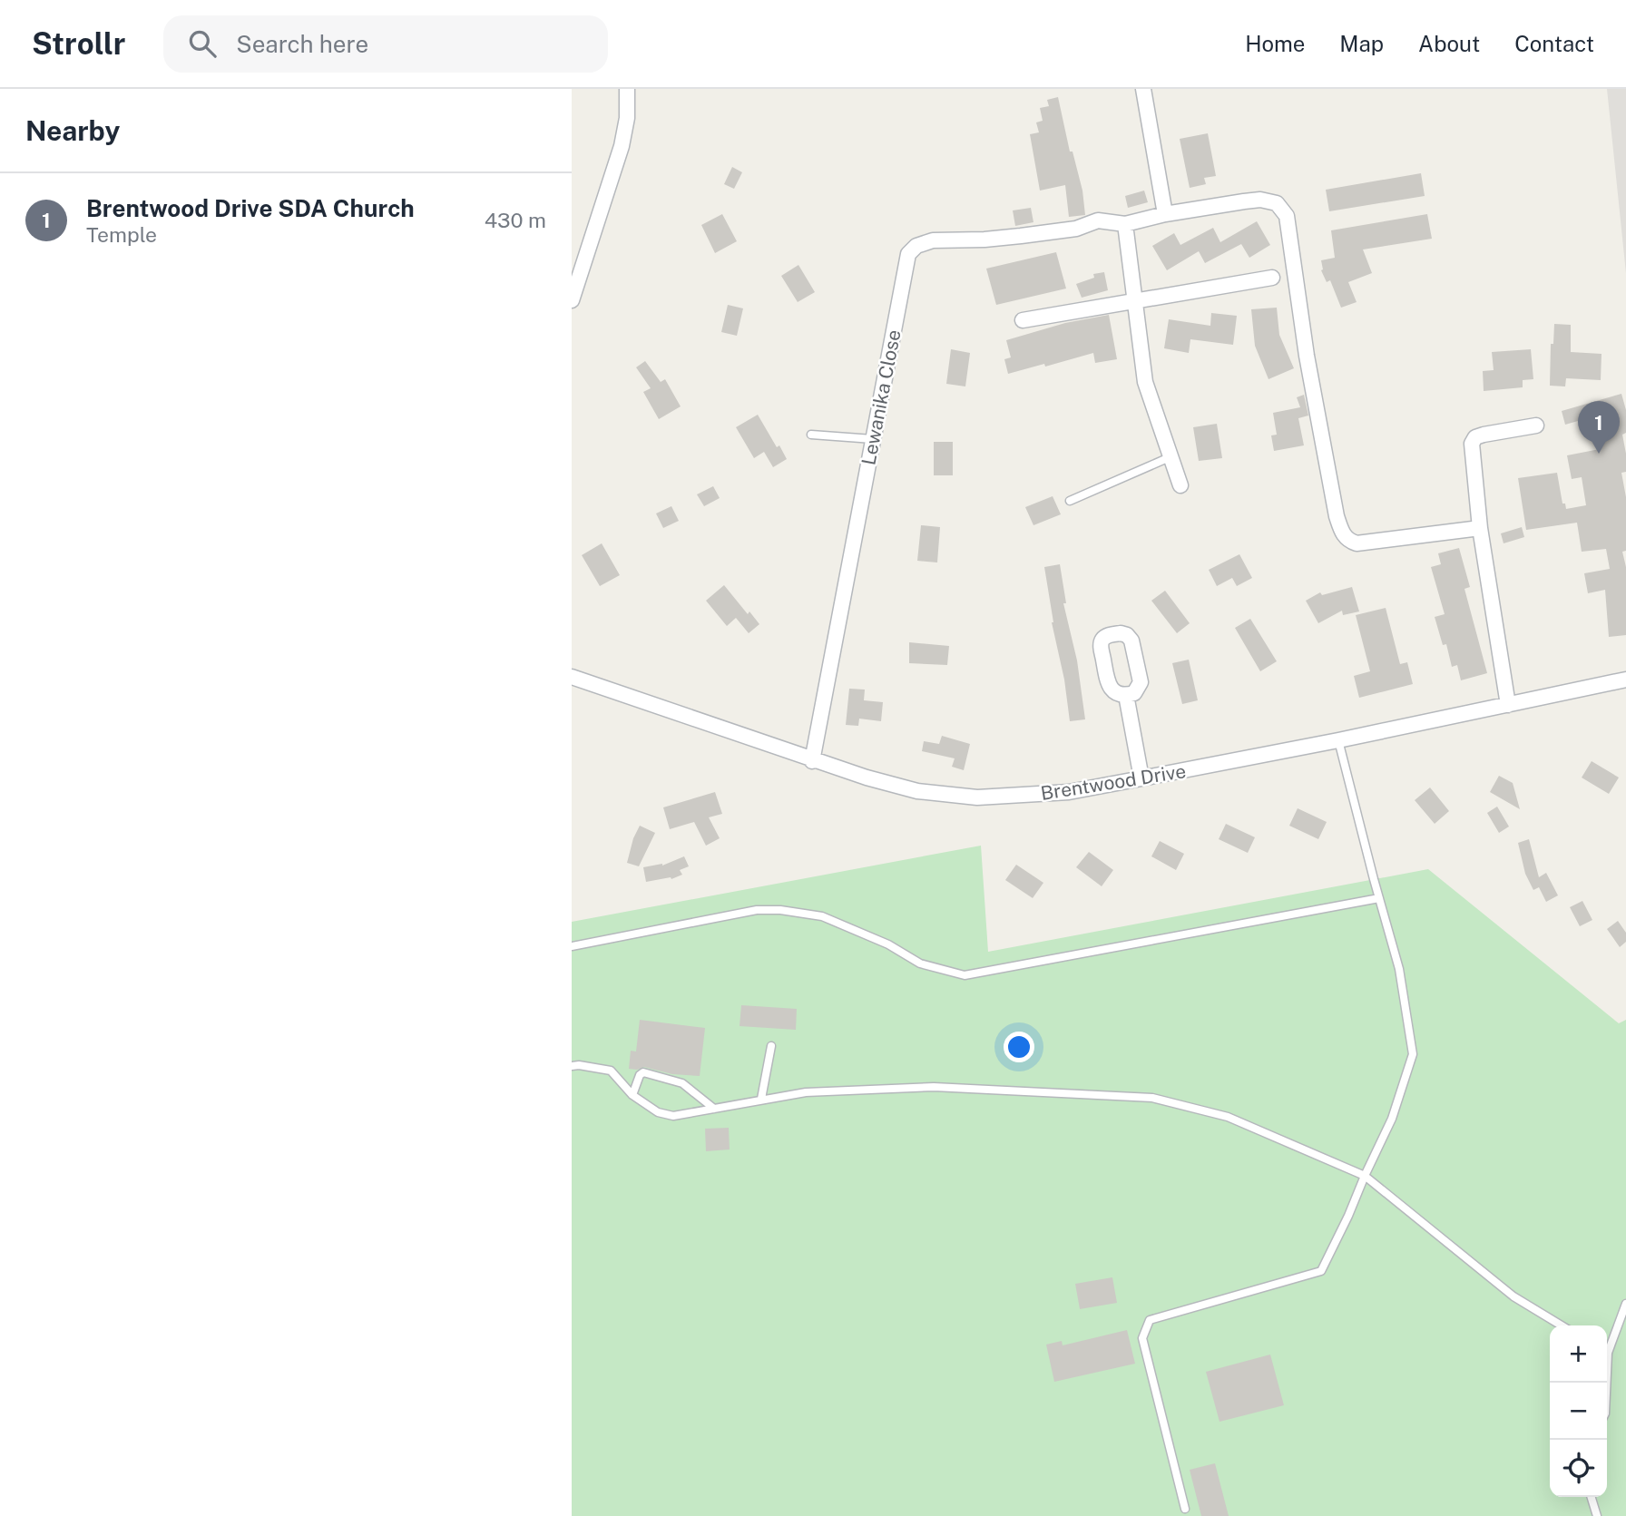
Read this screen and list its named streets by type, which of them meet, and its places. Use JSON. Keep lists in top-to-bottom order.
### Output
{
  "streets": {
    "street": ["Lewanika Close", "Brentwood Drive"]
  },
  "crossings": [
    ["Lewanika Close", "Brentwood Drive"]
  ],
  "page": {
    "header": "Strollr",
    "search": "Search here",
    "nav": [
      "Home",
      "Map",
      "About",
      "Contact"
    ],
    "heading": "Nearby",
    "list": [
      {
        "mark": "1",
        "name": "Brentwood Drive SDA Church",
        "note": "Temple",
        "value": "430 m"
      }
    ],
    "pins": "1",
    "map_buttons": ["+", "−"]
  }
}
